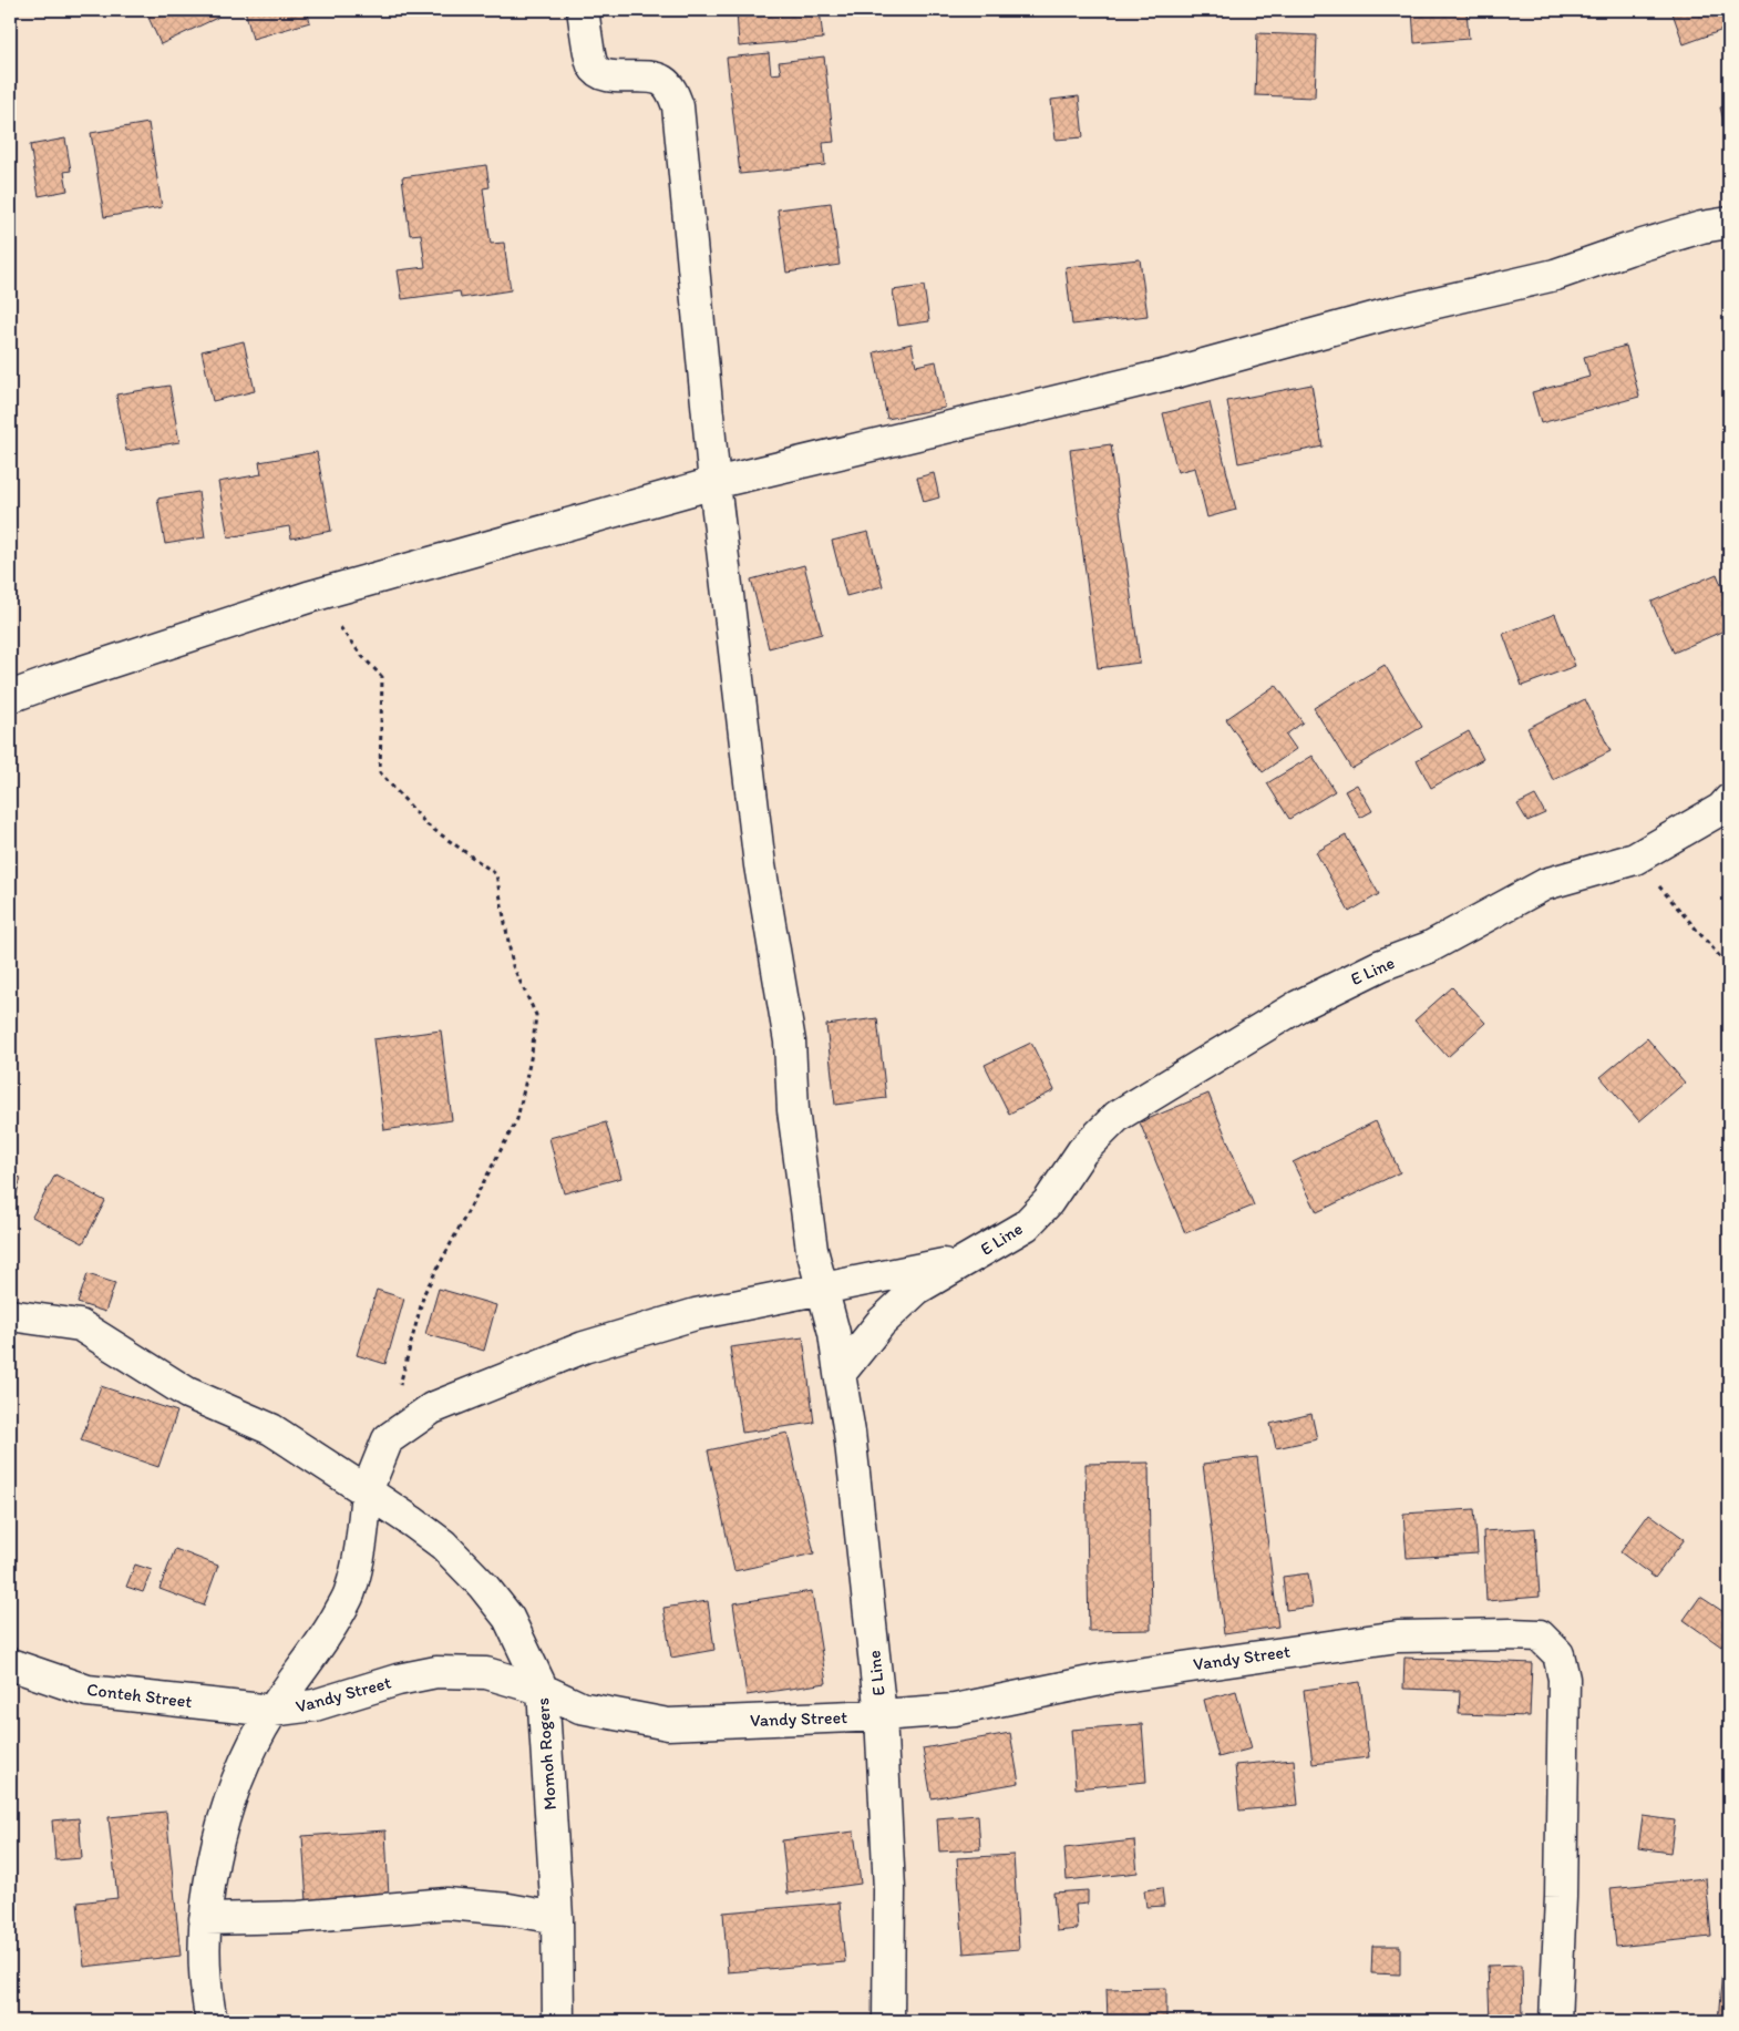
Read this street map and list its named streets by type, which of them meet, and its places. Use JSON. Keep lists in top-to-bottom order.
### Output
{
  "streets": {
    "street": [
      "E Line",
      "Vandy Street",
      "Conteh Street",
      "Momoh Rogers"
    ]
  },
  "crossings": [
    ["E Line", "Vandy Street"],
    ["Vandy Street", "Conteh Street"],
    ["Vandy Street", "Momoh Rogers"]
  ]
}
